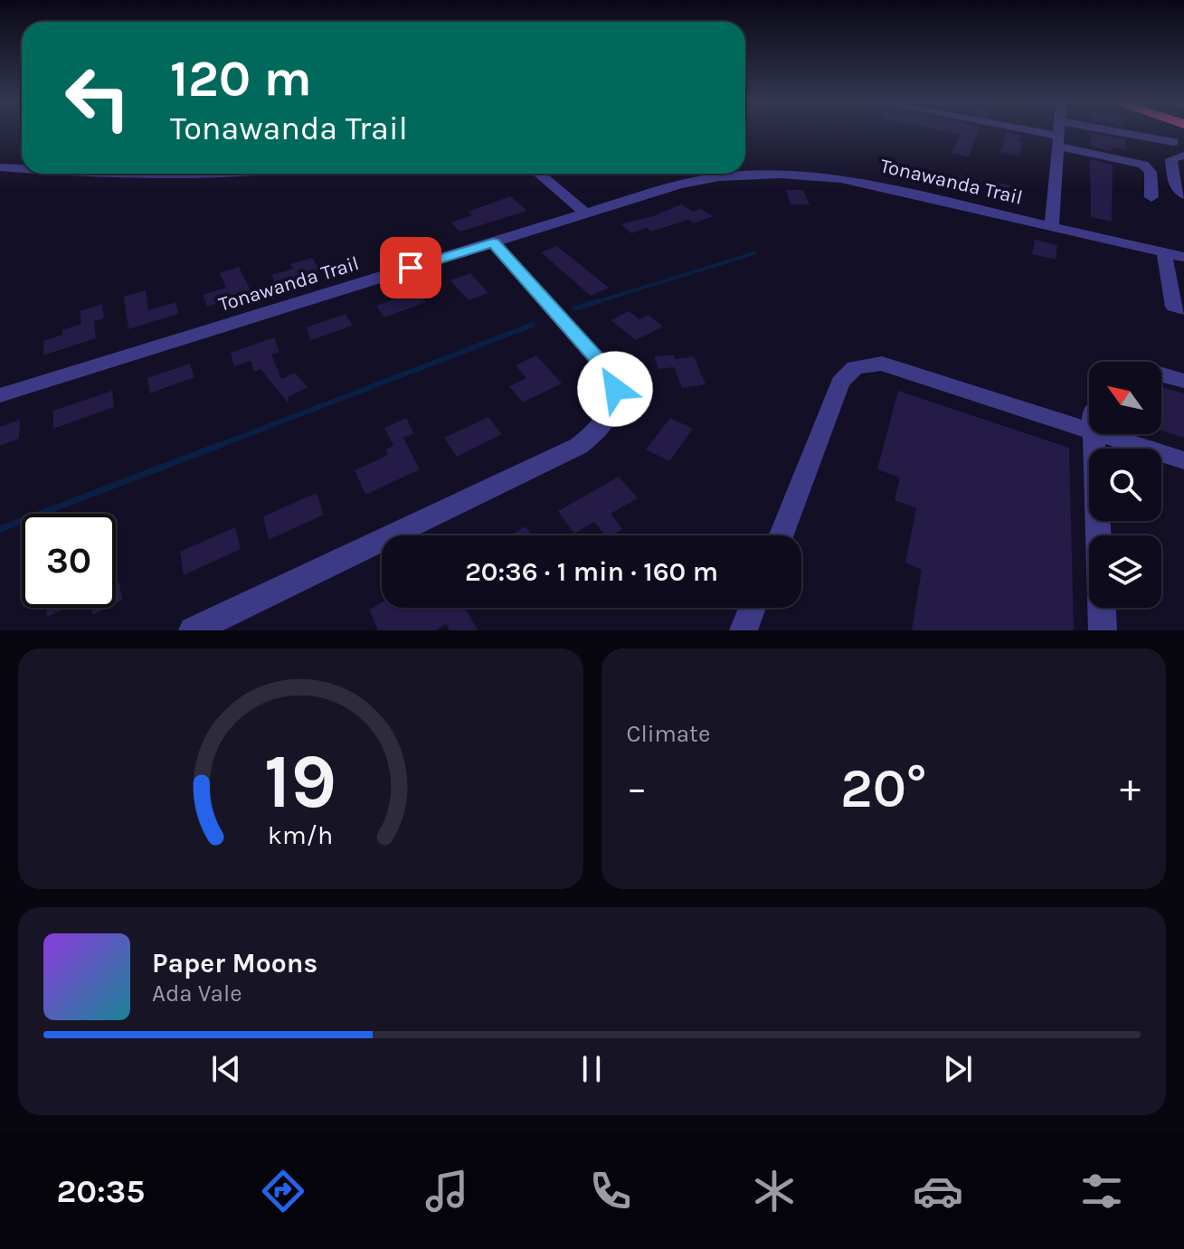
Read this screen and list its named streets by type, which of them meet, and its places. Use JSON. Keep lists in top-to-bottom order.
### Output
{
  "streets": {
    "street": ["Tonawanda Trail"]
  },
  "north": "top left",
  "page": {
    "turn": ["120 m", "Tonawanda Trail"],
    "limit": "30",
    "trip": "20:36 · 1 min · 160 m",
    "tile": "Climate",
    "heat": ["−", "20°", "+"],
    "song": ["Paper Moons", "Ada Vale"],
    "tabs": "20:35",
    "gauge": ["19", "km/h"]
  }
}
